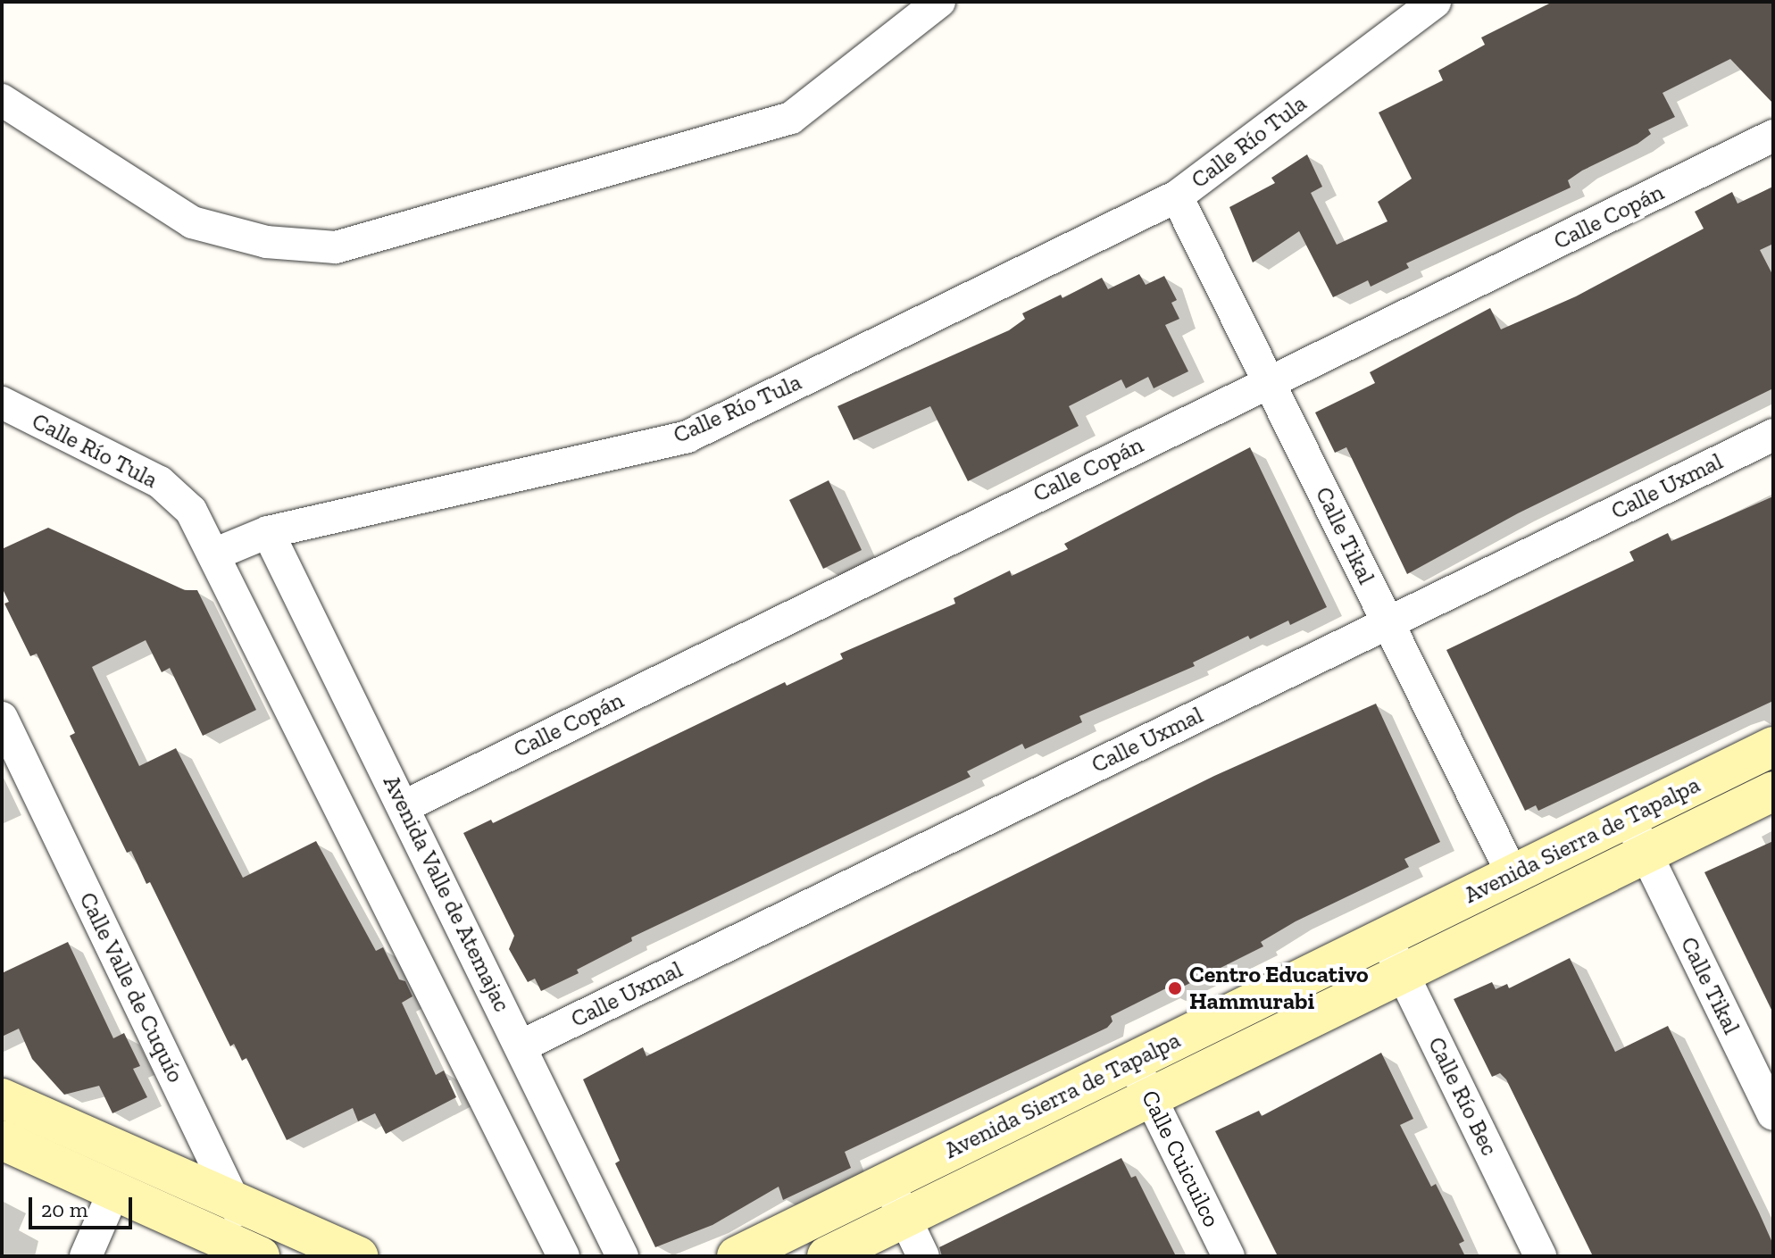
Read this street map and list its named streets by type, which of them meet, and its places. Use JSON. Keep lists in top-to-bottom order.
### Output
{
  "streets": {
    "street": [
      "Calle Río Tula",
      "Calle Copán",
      "Calle Uxmal",
      "Calle Tikal",
      "Avenida Sierra de Tapalpa",
      "Avenida Valle de Atemajac",
      "Calle Valle de Cuquío",
      "Calle Río Bec",
      "Calle Cuicuilco"
    ]
  },
  "crossings": [
    ["Calle Río Tula", "Calle Tikal"],
    ["Calle Río Tula", "Avenida Valle de Atemajac"],
    ["Calle Copán", "Calle Tikal"],
    ["Calle Copán", "Avenida Valle de Atemajac"],
    ["Calle Uxmal", "Calle Tikal"],
    ["Calle Uxmal", "Avenida Valle de Atemajac"],
    ["Calle Tikal", "Avenida Sierra de Tapalpa"],
    ["Avenida Sierra de Tapalpa", "Calle Río Bec"],
    ["Avenida Sierra de Tapalpa", "Calle Cuicuilco"]
  ],
  "places": ["Centro Educativo Hammurabi"],
  "scale_bar": "20 m"
}
